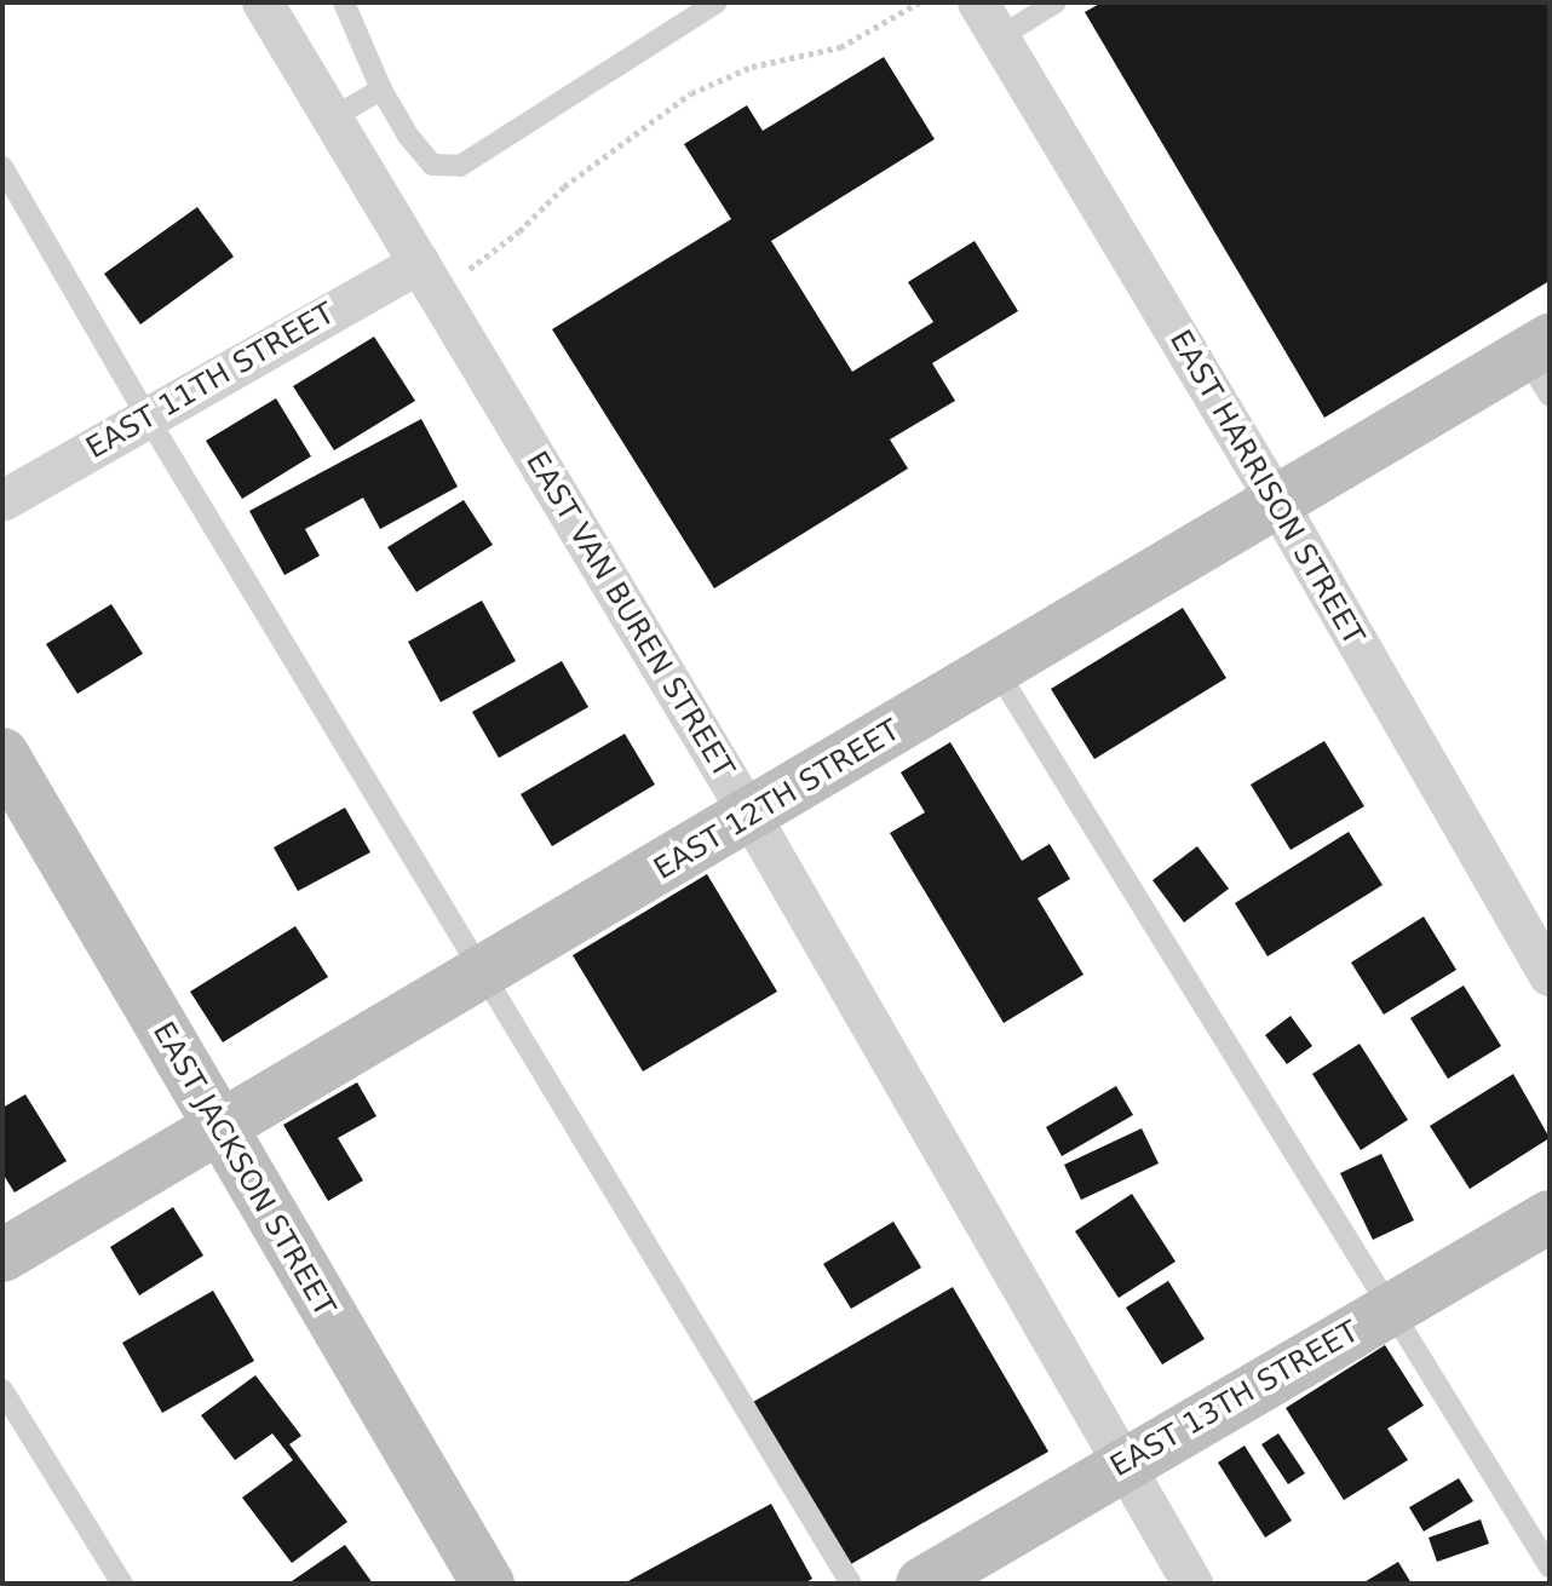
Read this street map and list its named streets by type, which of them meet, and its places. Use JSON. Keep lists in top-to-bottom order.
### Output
{
  "streets": {
    "main road": ["EAST 12TH STREET", "EAST JACKSON STREET", "EAST 13TH STREET"],
    "street": ["EAST 11TH STREET", "EAST HARRISON STREET", "EAST VAN BUREN STREET"]
  },
  "crossings": [
    ["EAST 11TH STREET", "EAST VAN BUREN STREET"],
    ["EAST HARRISON STREET", "EAST 12TH STREET"],
    ["EAST VAN BUREN STREET", "EAST 12TH STREET"],
    ["EAST VAN BUREN STREET", "EAST 13TH STREET"],
    ["EAST 12TH STREET", "EAST JACKSON STREET"]
  ]
}
